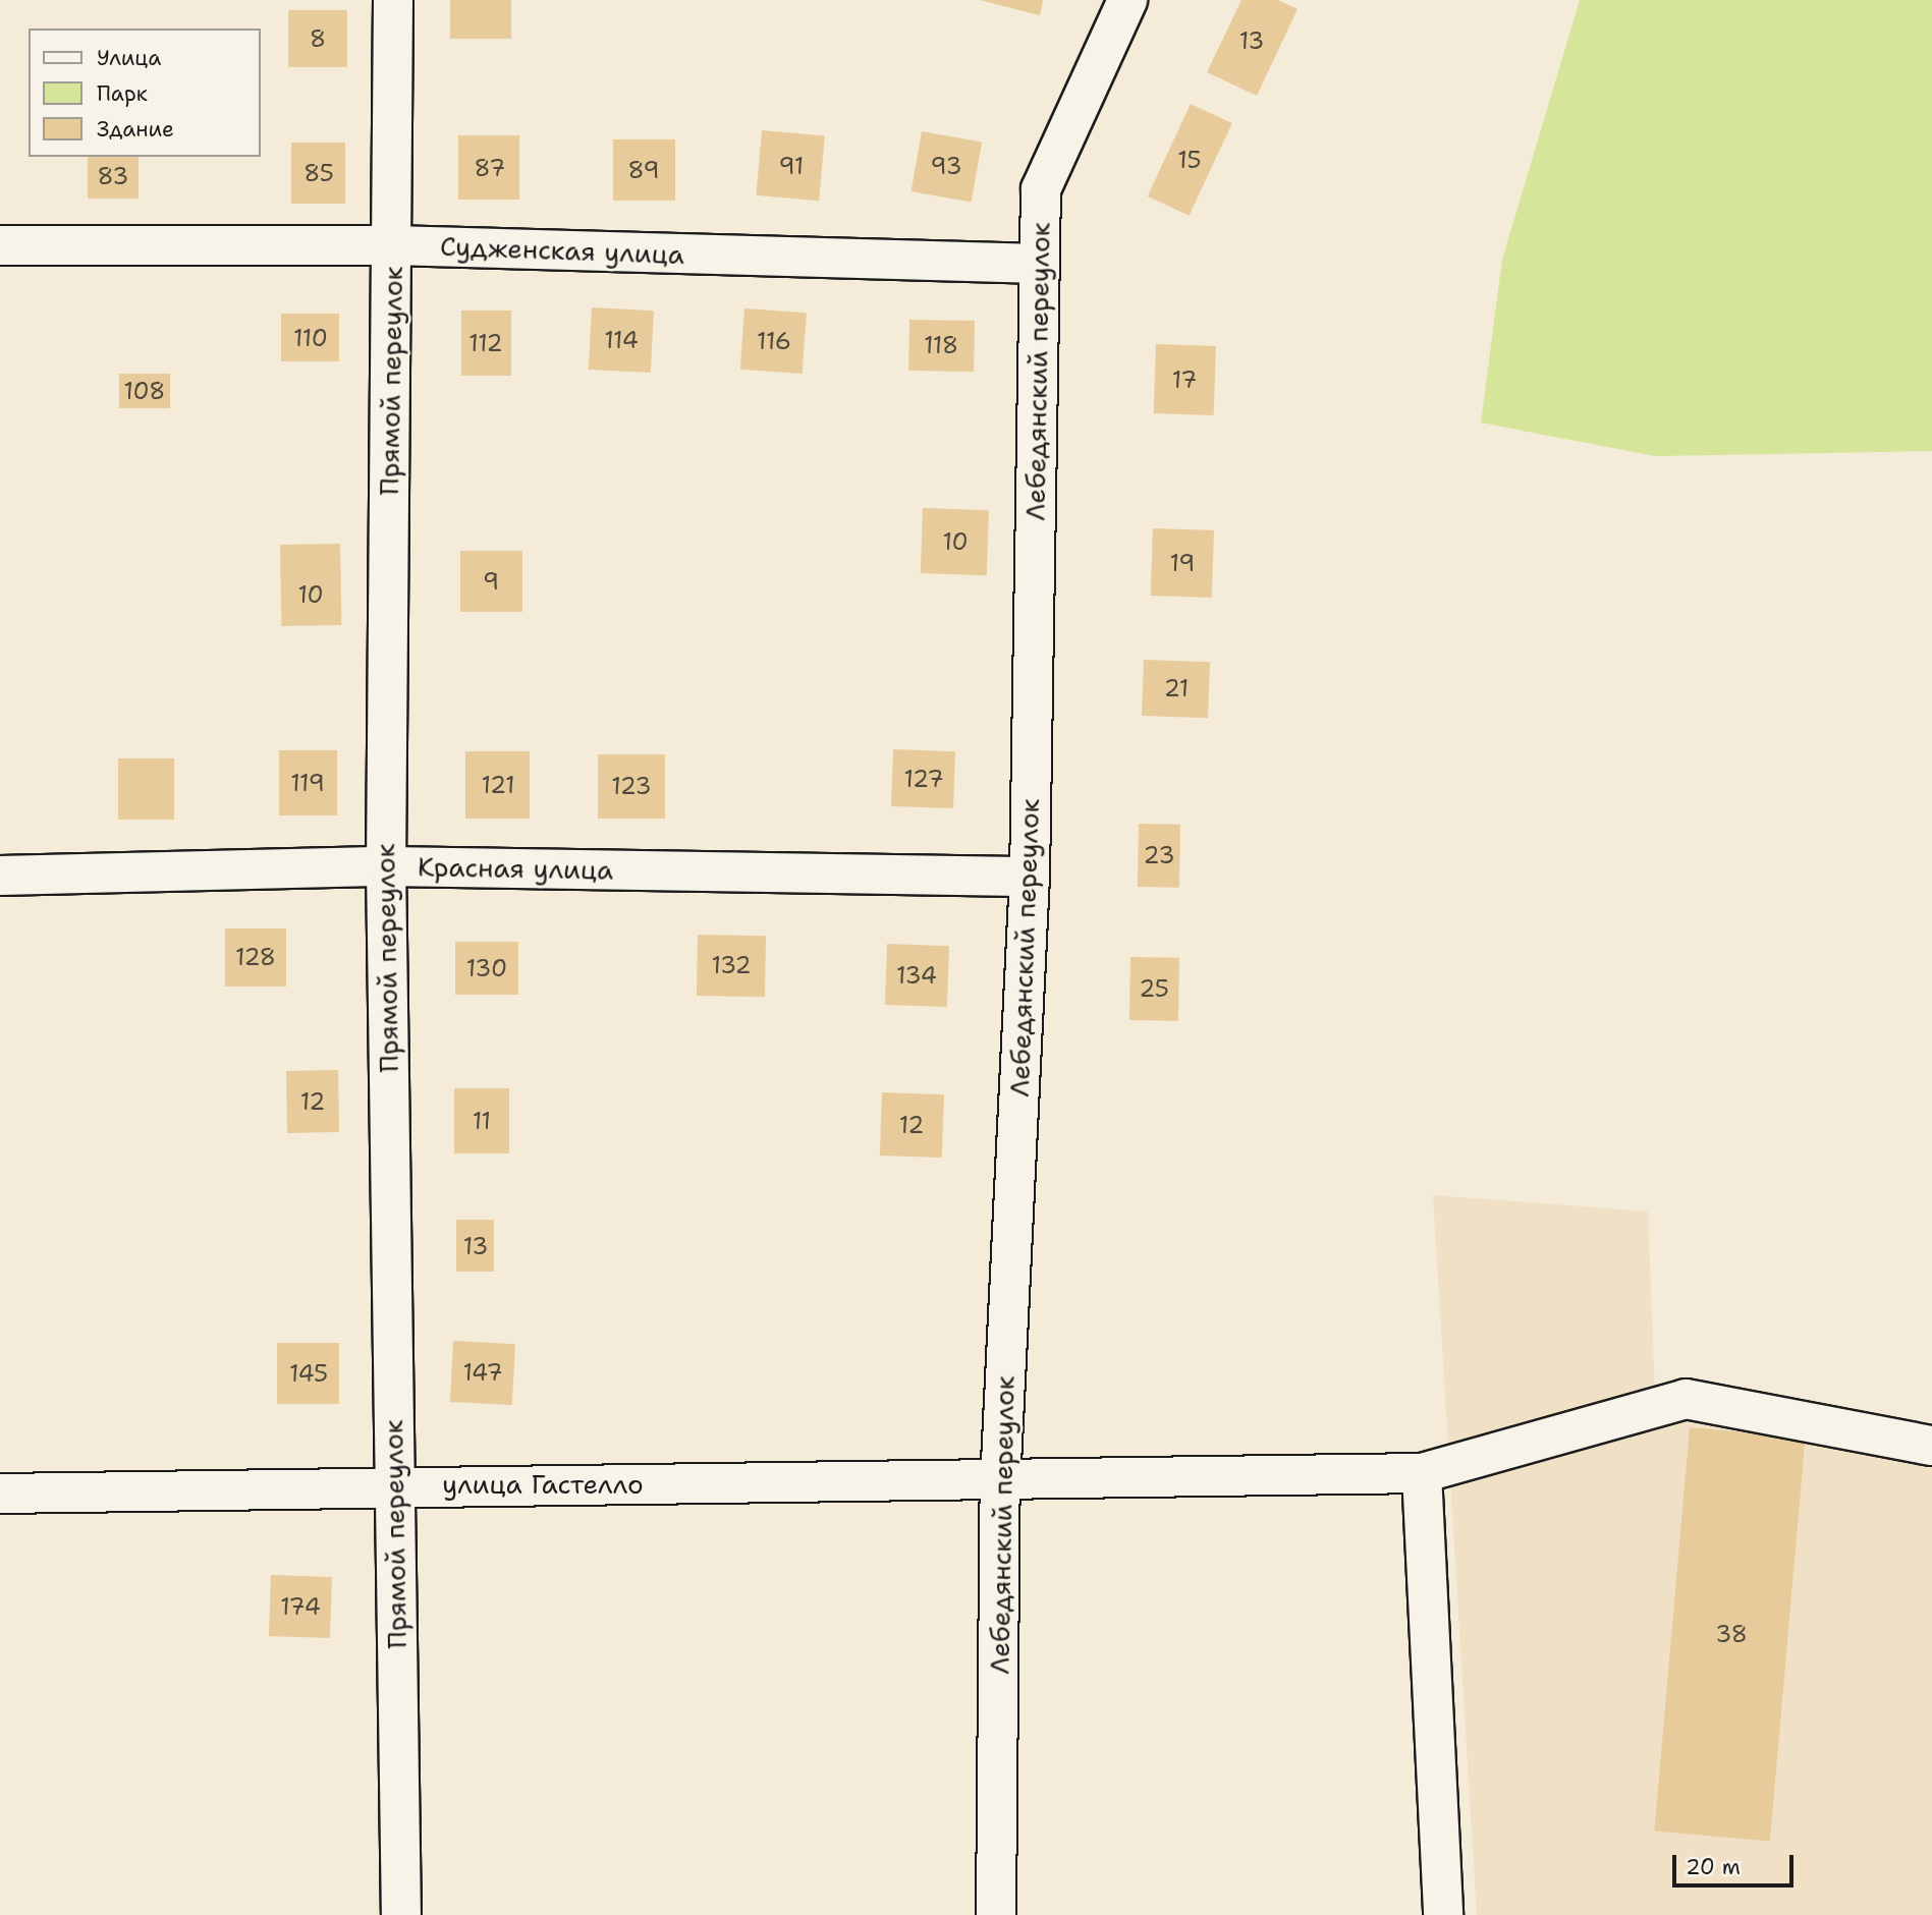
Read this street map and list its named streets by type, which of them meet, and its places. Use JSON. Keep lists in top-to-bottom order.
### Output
{
  "streets": {
    "street": [
      "Судженская улица",
      "Лебедянский переулок",
      "Прямой переулок",
      "Красная улица",
      "улица Гастелло"
    ]
  },
  "crossings": [
    ["Судженская улица", "Лебедянский переулок"],
    ["Судженская улица", "Прямой переулок"],
    ["Лебедянский переулок", "Красная улица"],
    ["Лебедянский переулок", "улица Гастелло"],
    ["Прямой переулок", "Красная улица"],
    ["Прямой переулок", "улица Гастелло"]
  ],
  "house_numbers": [
    "8",
    "13",
    "15",
    "91",
    "93",
    "87",
    "89",
    "85",
    "83",
    "110",
    "114",
    "116",
    "112",
    "118",
    "17",
    "108",
    "10",
    "19",
    "9",
    "10",
    "21",
    "127",
    "119",
    "121",
    "123",
    "23",
    "128",
    "132",
    "130",
    "134",
    "25",
    "12",
    "11",
    "12",
    "13",
    "147",
    "145",
    "174",
    "38"
  ],
  "legend": ["Улица", "Парк", "Здание"],
  "scale_bar": "20 m"
}
